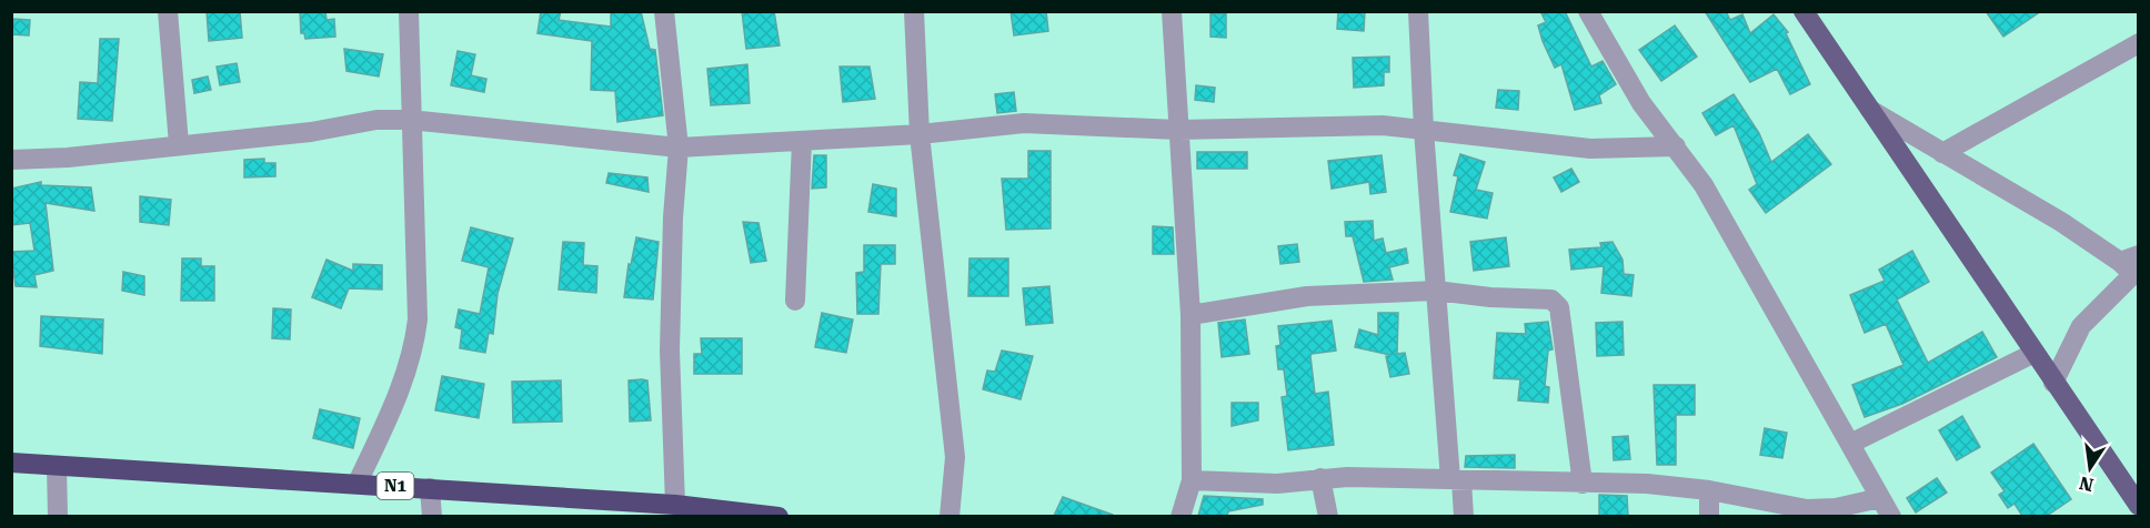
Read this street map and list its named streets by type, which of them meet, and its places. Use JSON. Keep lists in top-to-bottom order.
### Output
{
  "streets": {
    "highway": ["N1"]
  },
  "north": "bottom"
}
